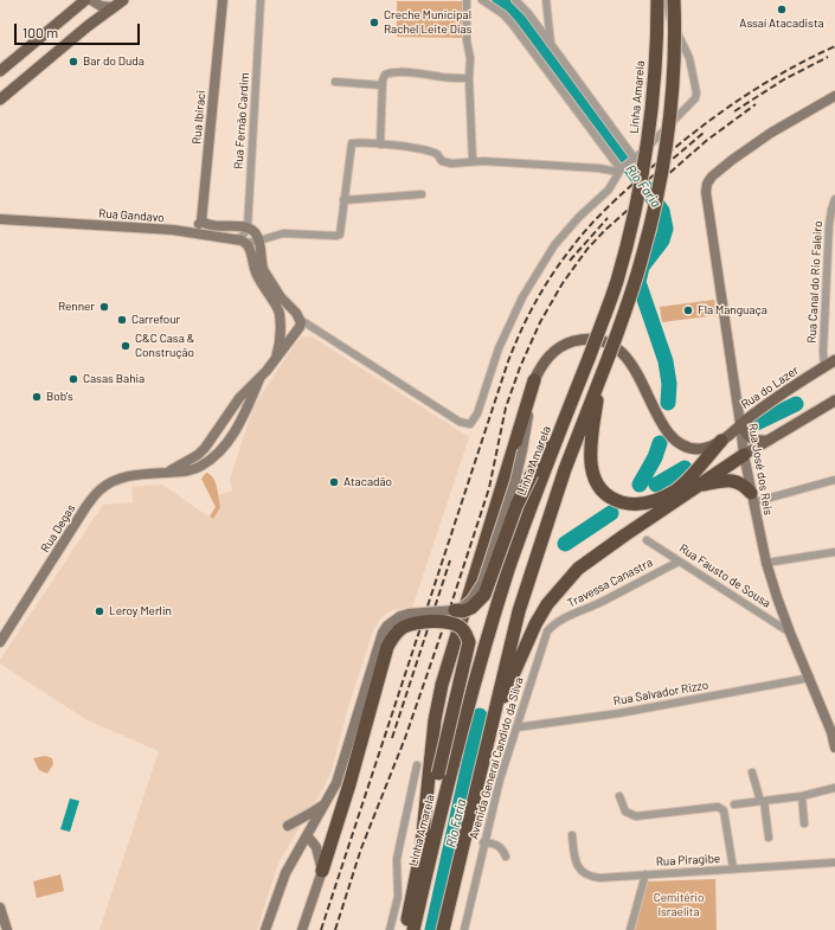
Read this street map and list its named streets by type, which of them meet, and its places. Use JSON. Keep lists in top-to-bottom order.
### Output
{
  "streets": {
    "highway": ["Linha Amarela"],
    "main road": ["Rua do Lazer"],
    "street": [
      "Rua Ibiraci",
      "Rua Fernão Cardim",
      "Rua Gandavo",
      "Rua Canal do Rio Faleiro",
      "Rua José dos Reis",
      "Rua Degas",
      "Rua Fausto de Sousa",
      "Travessa Canastra",
      "Rua Salvador Rizzo",
      "Avenida General Candido da Silva",
      "Rua Piragibe"
    ]
  },
  "crossings": [
    ["Rua Canal do Rio Faleiro", "Rua do Lazer"],
    ["Rua do Lazer", "Rua José dos Reis"],
    ["Rua José dos Reis", "Rua Fausto de Sousa"],
    ["Rua José dos Reis", "Rua Salvador Rizzo"],
    ["Rua Fausto de Sousa", "Travessa Canastra"],
    ["Travessa Canastra", "Avenida General Candido da Silva"],
    ["Rua Salvador Rizzo", "Avenida General Candido da Silva"]
  ],
  "water": ["Rio Faria"],
  "parks": ["Cemitério Israelita"],
  "places": [
    "Assaí Atacadista",
    "Creche Municipal Rachel Leite Dias",
    "Bar do Duda",
    "Renner",
    "Fla Manguaça",
    "Carrefour",
    "C&C Casa & Construção",
    "Casas Bahia",
    "Bob's",
    "Atacadão",
    "Leroy Merlin"
  ],
  "scale_bar": "100 m"
}
